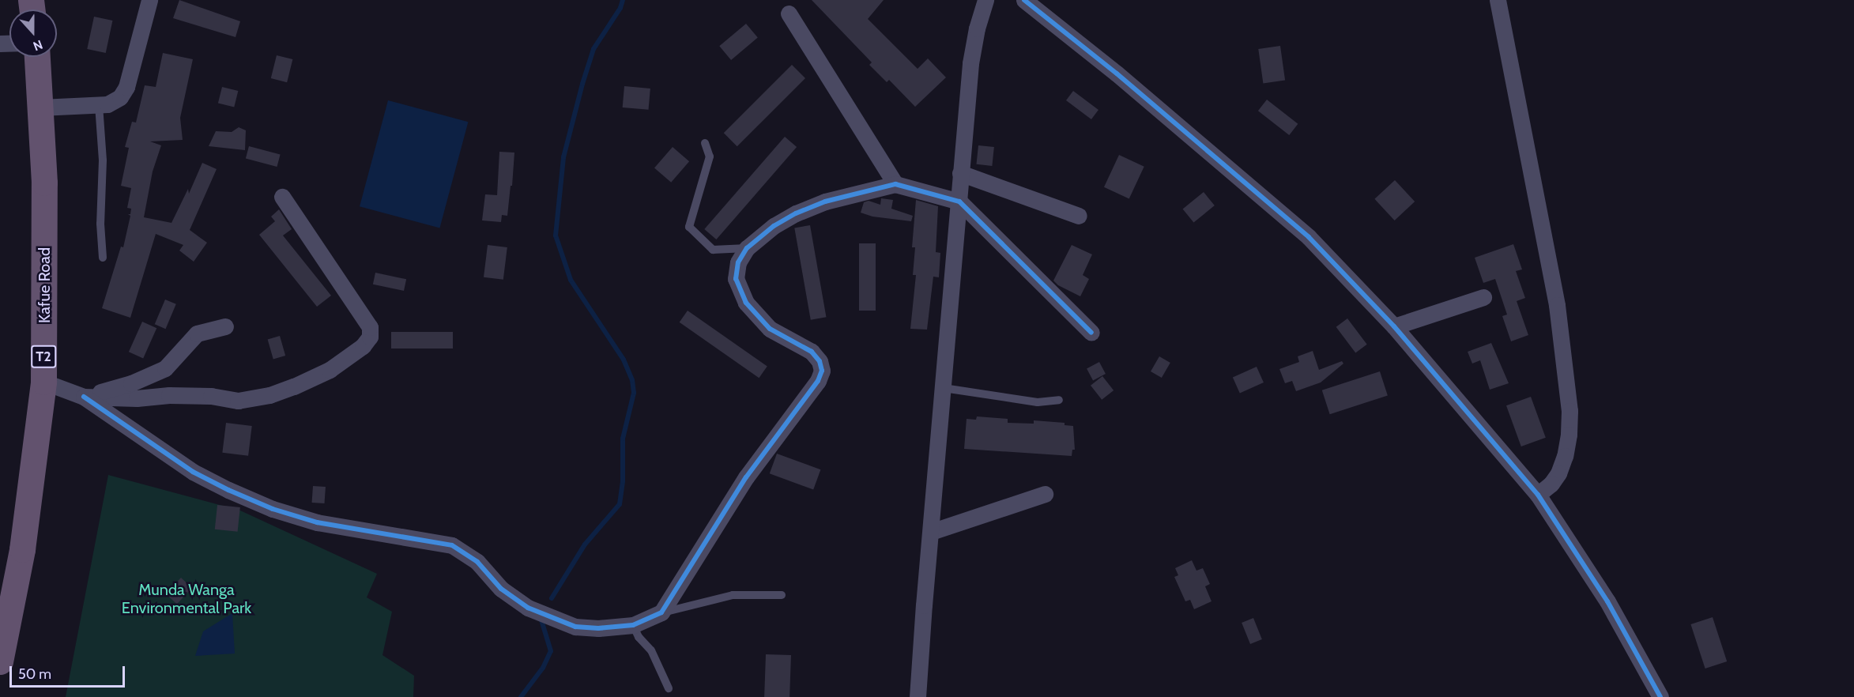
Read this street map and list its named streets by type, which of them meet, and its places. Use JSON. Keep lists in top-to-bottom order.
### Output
{
  "streets": {
    "highway": ["Kafue Road", "T2"]
  },
  "parks": ["Munda Wanga Environmental Park"],
  "scale_bar": "50 m",
  "north": "bottom"
}
